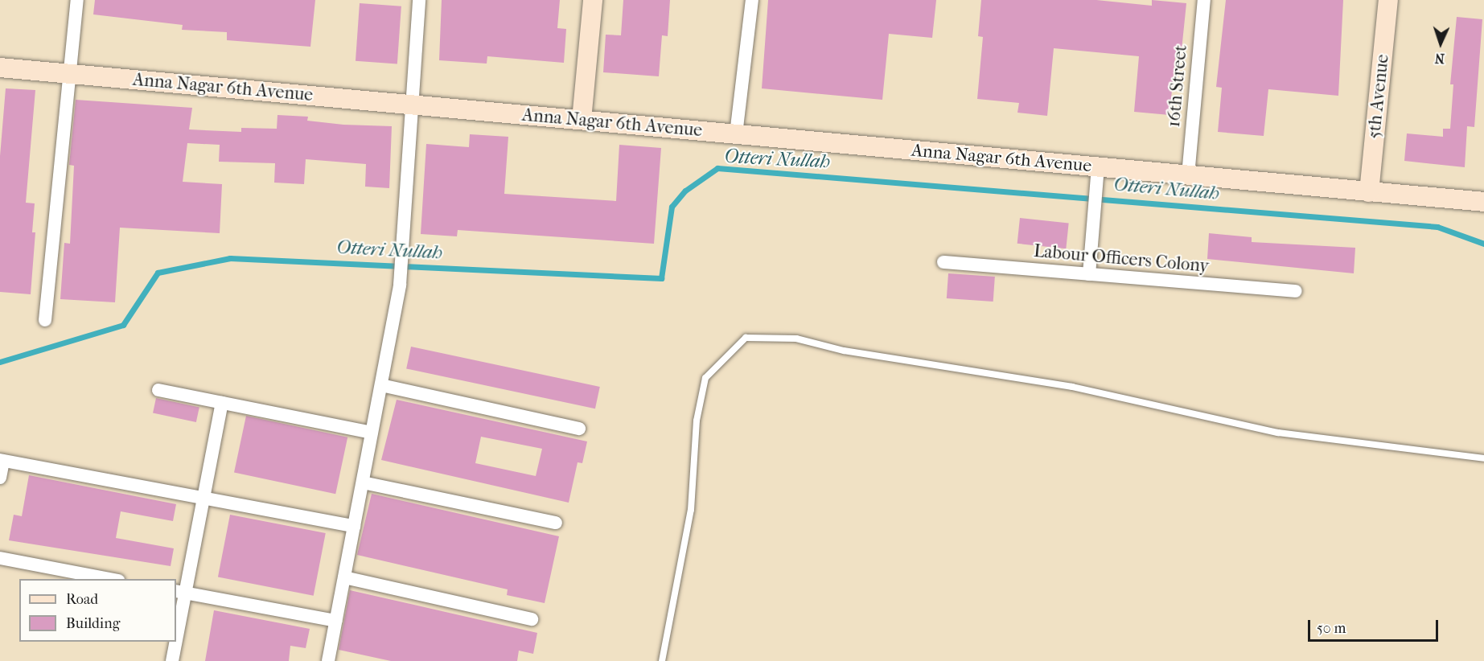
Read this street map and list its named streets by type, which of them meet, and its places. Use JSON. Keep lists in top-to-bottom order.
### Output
{
  "streets": {
    "street": [
      "16th Street",
      "Anna Nagar 6th Avenue",
      "5th Avenue",
      "Labour Officers Colony"
    ]
  },
  "crossings": [
    ["16th Street", "Anna Nagar 6th Avenue"],
    ["Anna Nagar 6th Avenue", "5th Avenue"]
  ],
  "water": ["Otteri Nullah"],
  "legend": ["Road", "Building"],
  "scale_bar": "50 m",
  "north": "bottom"
}
